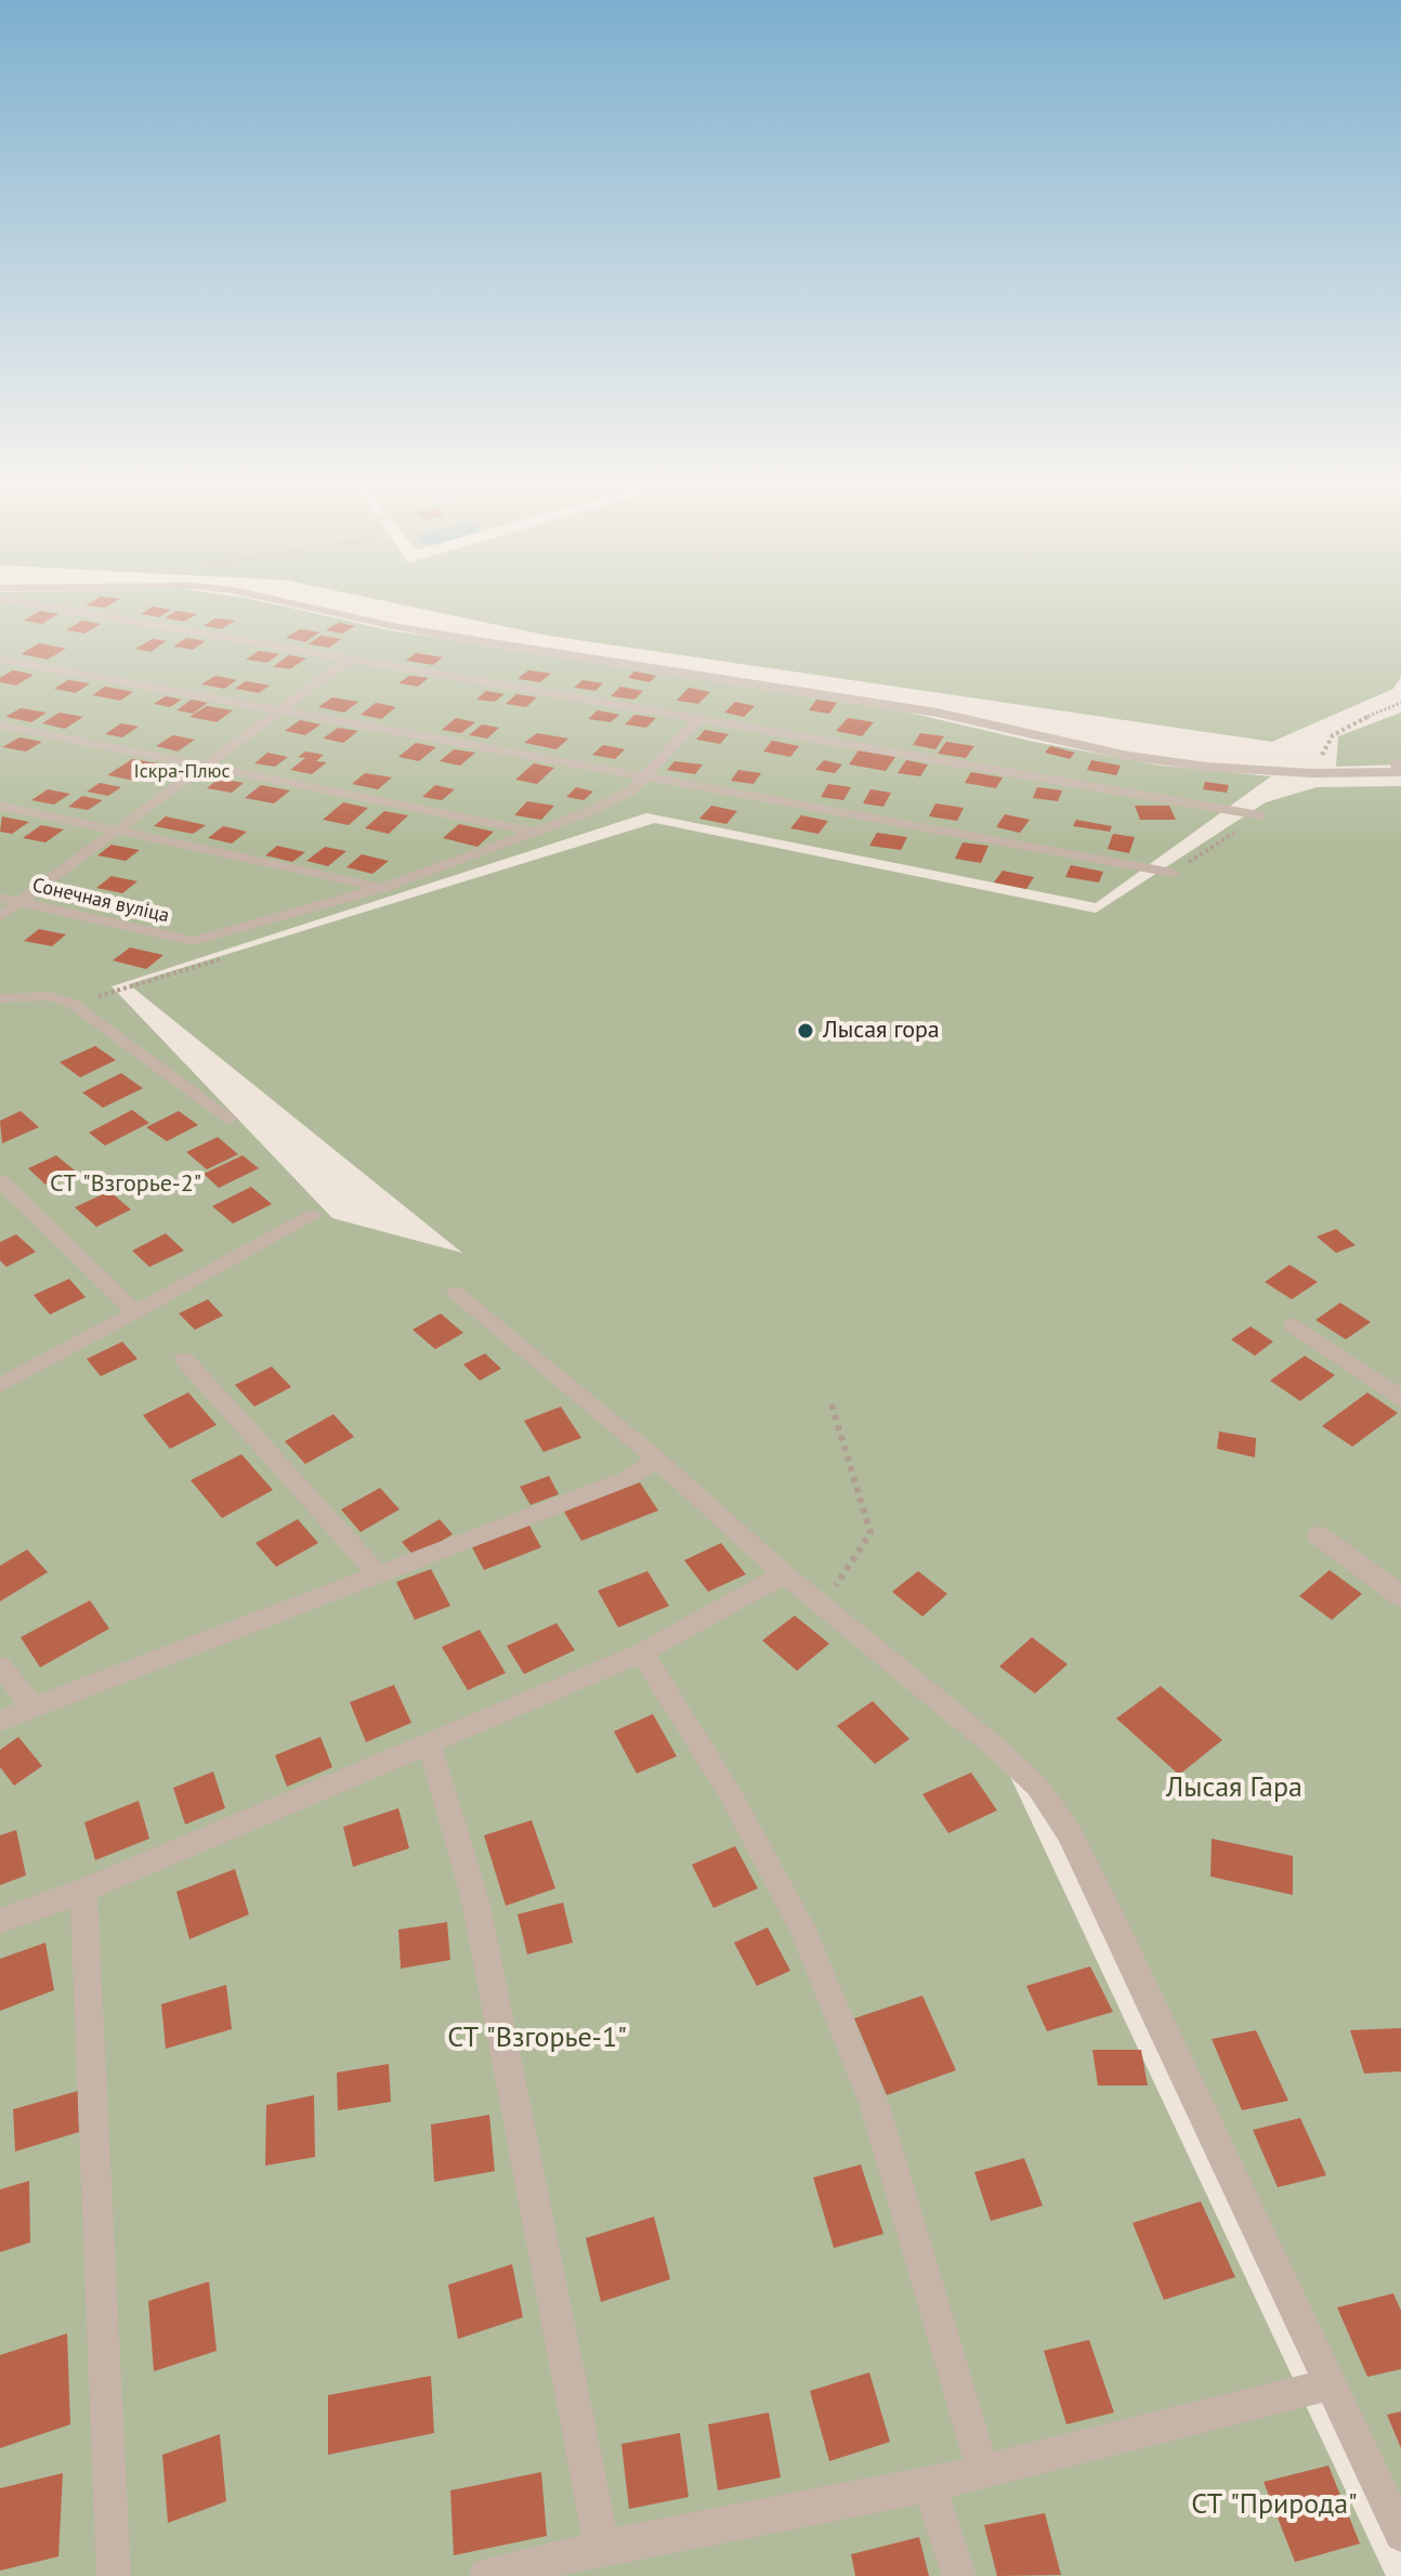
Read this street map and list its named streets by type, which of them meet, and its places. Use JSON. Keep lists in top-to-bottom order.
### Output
{
  "streets": {
    "lane": ["Сонечная вуліца"]
  },
  "parks": [
    "Іскра-Плюс",
    "СТ \"Взгорье-2\"",
    "Лысая Гара",
    "СТ \"Взгорье-1\"",
    "СТ \"Природа\""
  ],
  "places": ["Лысая гора"]
}
